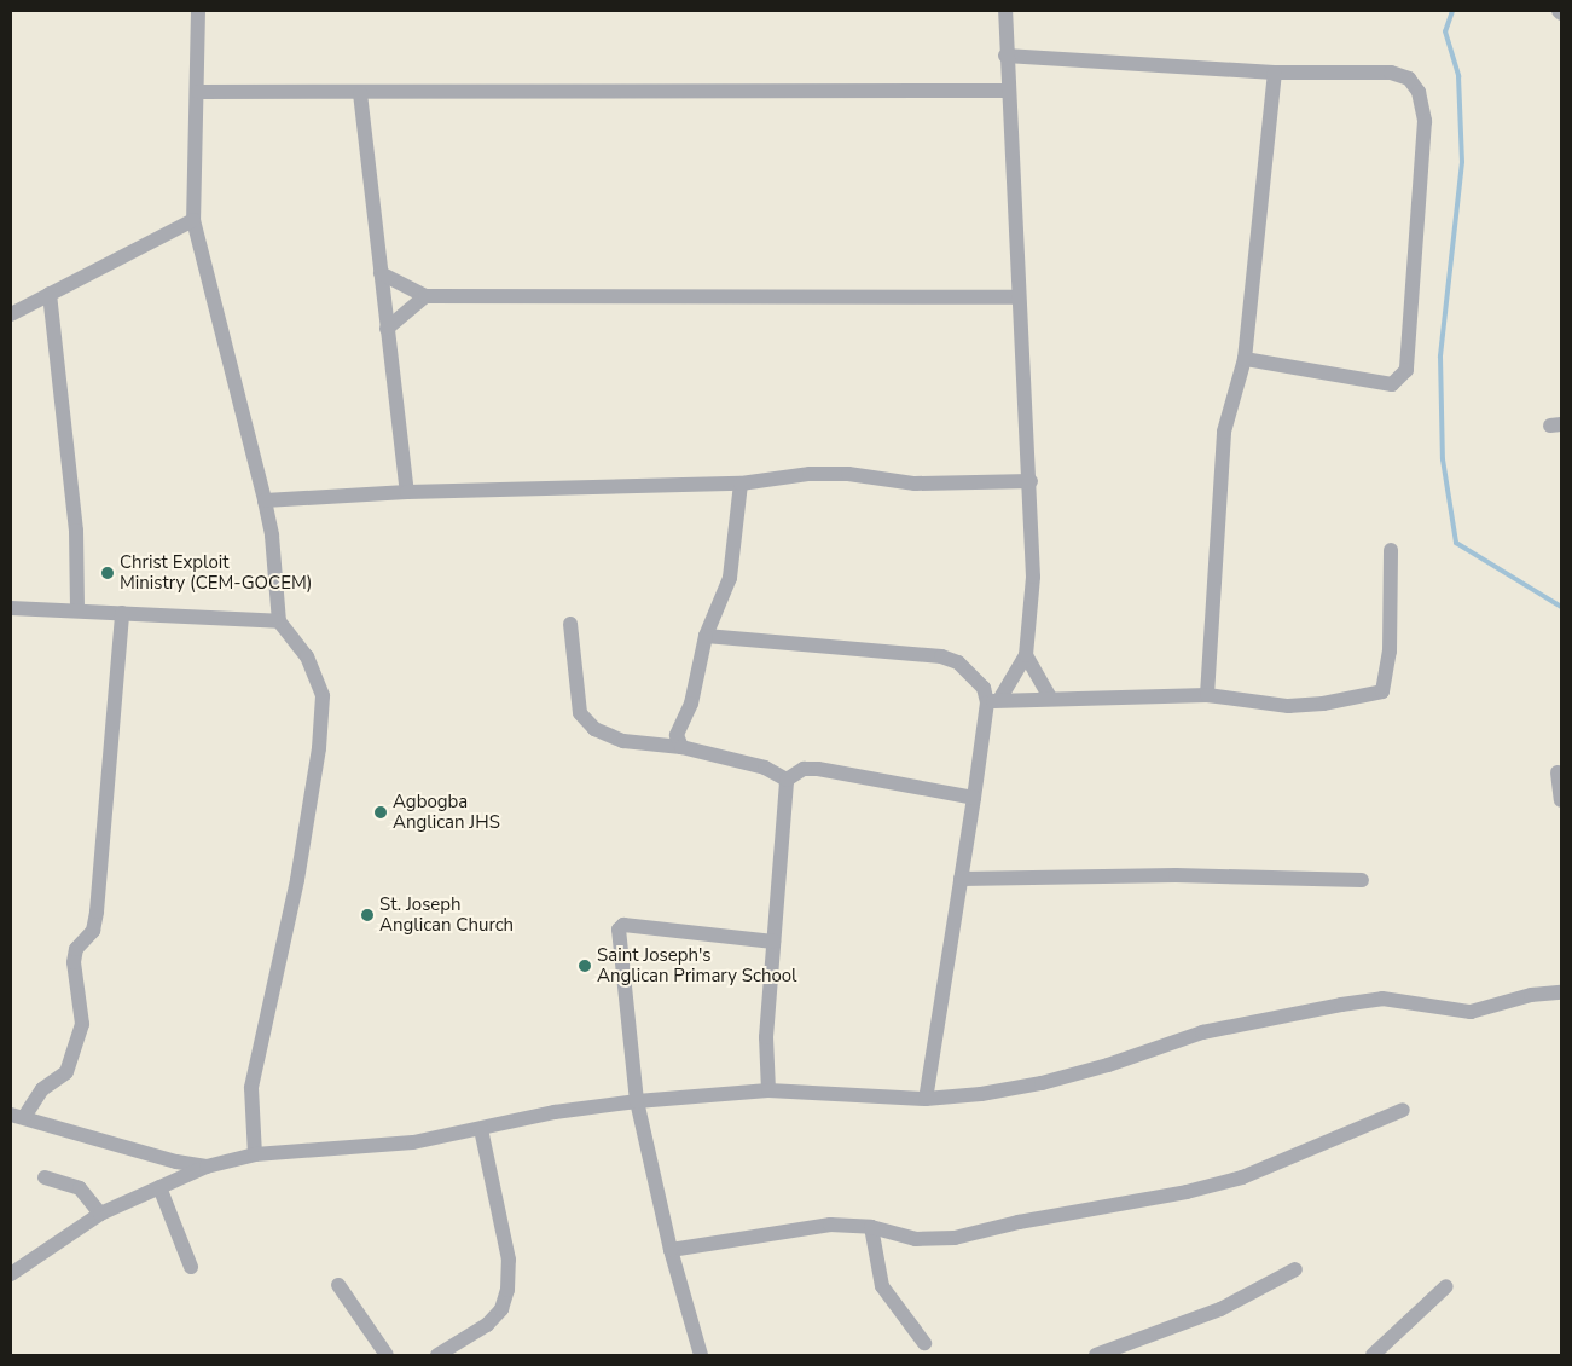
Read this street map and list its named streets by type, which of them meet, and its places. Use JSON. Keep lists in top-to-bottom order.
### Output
{
  "places": [
    "Christ Exploit Ministry (CEM-GOCEM)",
    "Agbogba Anglican JHS",
    "St. Joseph Anglican Church",
    "Saint Joseph's Anglican Primary School"
  ]
}
